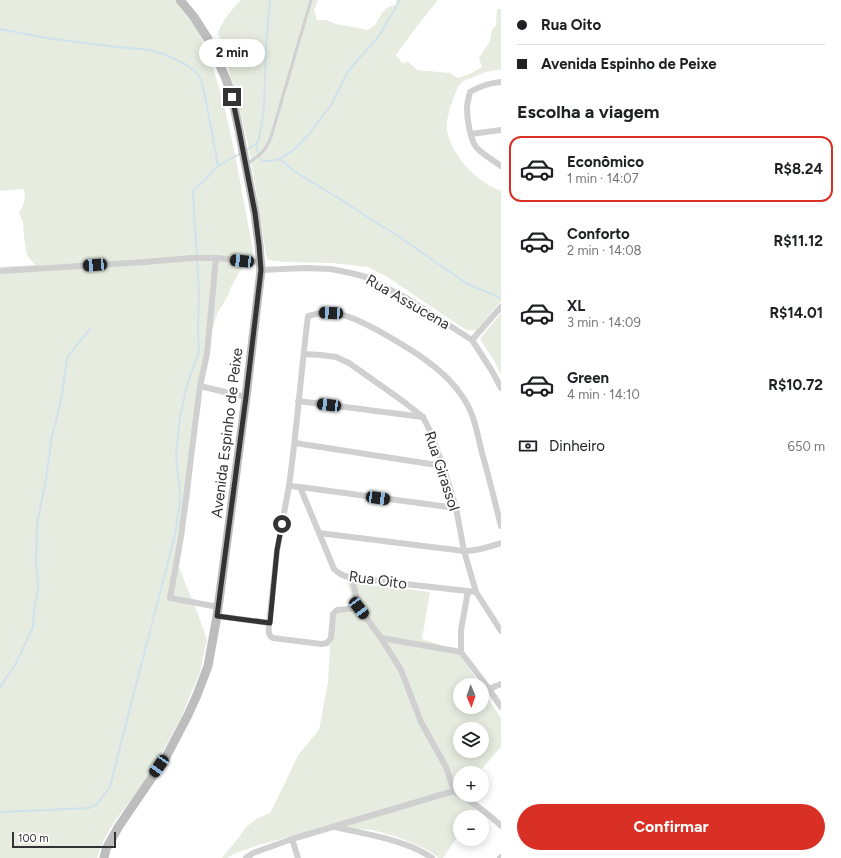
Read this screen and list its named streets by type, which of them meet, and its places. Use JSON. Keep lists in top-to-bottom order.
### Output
{
  "streets": {
    "street": [
      "Rua Assucena",
      "Avenida Espinho de Peixe",
      "Rua Girassol",
      "Rua Oito"
    ]
  },
  "crossings": [
    ["Rua Assucena", "Avenida Espinho de Peixe"],
    ["Rua Girassol", "Rua Oito"]
  ],
  "scale_bar": "100 m",
  "north": "bottom",
  "page": {
    "banner": ["Rua Oito", "Avenida Espinho de Peixe"],
    "bubble": "2 min",
    "heading": "Escolha a viagem",
    "list": [
      {
        "name": "Econômico",
        "note": "1 min · 14:07",
        "value": "R$8.24"
      },
      {
        "name": "Conforto",
        "note": "2 min · 14:08",
        "value": "R$11.12"
      },
      {
        "name": "XL",
        "note": "3 min · 14:09",
        "value": "R$14.01"
      },
      {
        "name": "Green",
        "note": "4 min · 14:10",
        "value": "R$10.72"
      }
    ],
    "pay": ["Dinheiro", "650 m"],
    "map_buttons": ["+", "−"],
    "buttons": "Confirmar",
    "scale": "100 m"
  }
}
